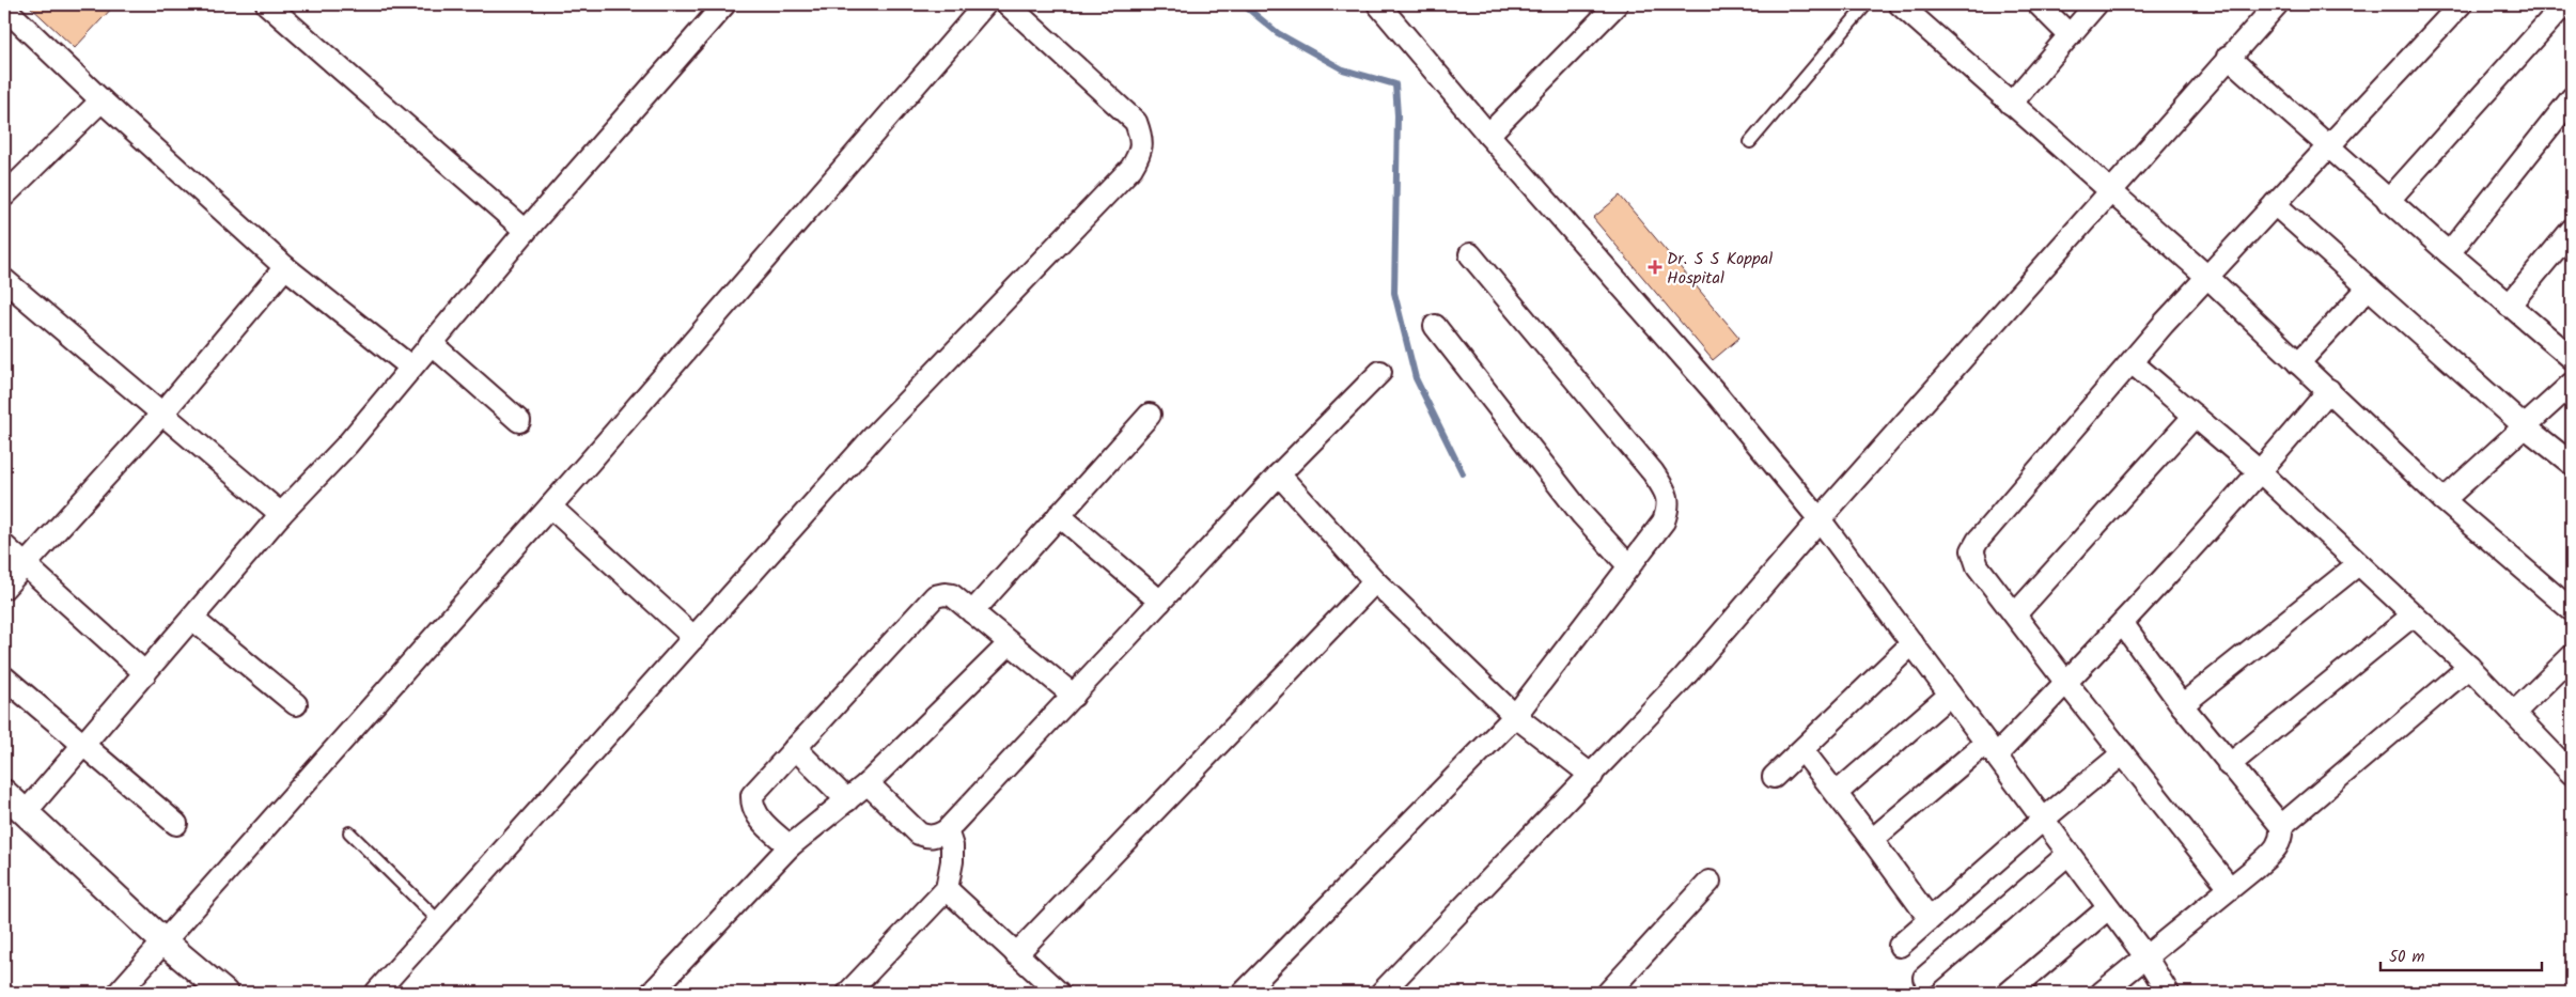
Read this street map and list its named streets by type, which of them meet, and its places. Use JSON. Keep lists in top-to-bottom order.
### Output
{
  "places": {
    "health": ["Dr. S S Koppal Hospital"]
  },
  "scale_bar": "50 m"
}
